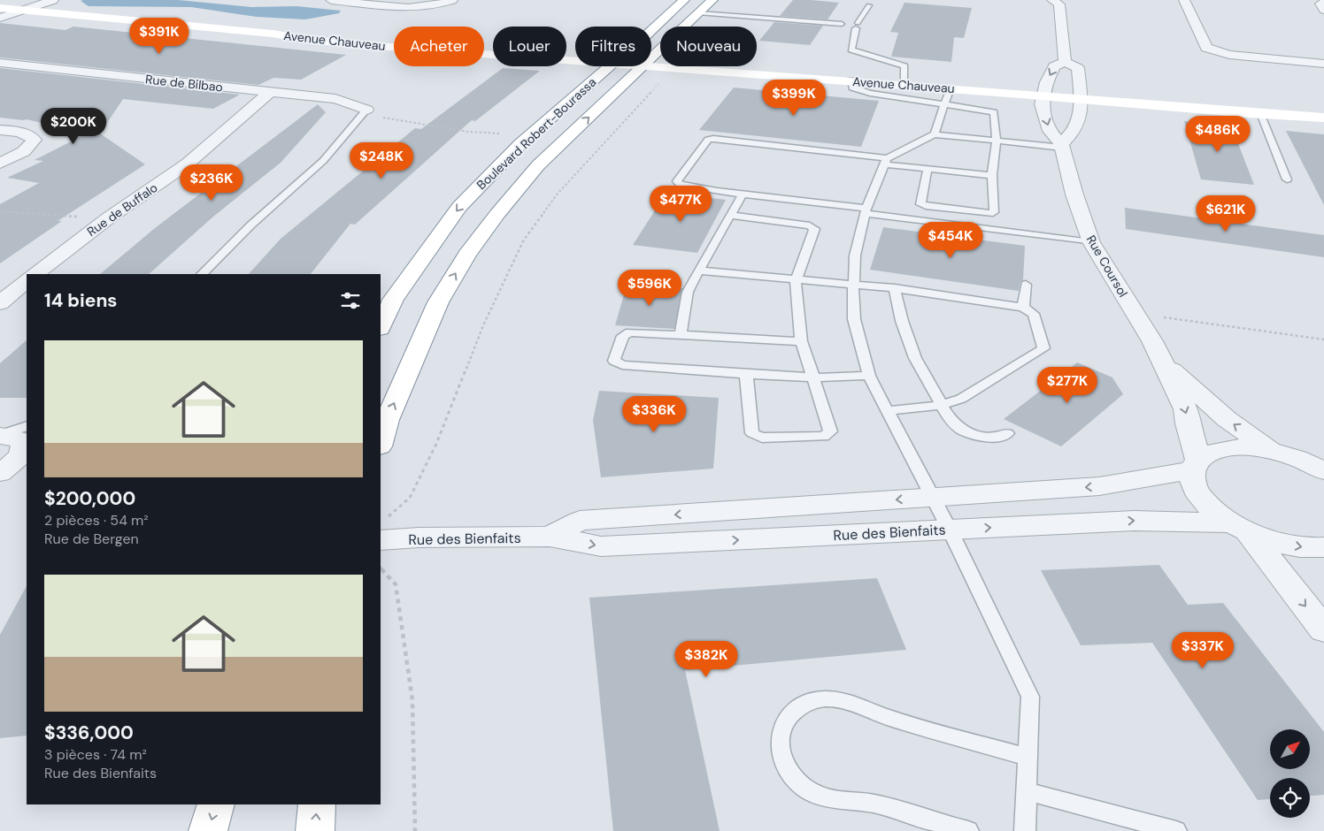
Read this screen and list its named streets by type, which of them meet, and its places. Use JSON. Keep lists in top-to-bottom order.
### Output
{
  "streets": {
    "main road": ["Avenue Chauveau", "Boulevard Robert-Bourassa"],
    "street": [
      "Rue de Bilbao",
      "Rue de Buffalo",
      "Rue Coursol",
      "Rue des Bienfaits"
    ]
  },
  "crossings": [
    ["Avenue Chauveau", "Rue Coursol"],
    ["Rue de Bilbao", "Rue de Buffalo"],
    ["Rue Coursol", "Rue des Bienfaits"]
  ],
  "north": "top right",
  "page": {
    "price": [
      "$391K",
      "$399K",
      "$200K",
      "$486K",
      "$248K",
      "$236K",
      "$477K",
      "$621K",
      "$454K",
      "$596K",
      "$277K",
      "$336K",
      "$337K",
      "$382K"
    ],
    "chip": [
      "Acheter",
      "Louer",
      "Filtres",
      "Nouveau"
    ],
    "heading": "14 biens",
    "list": [
      {
        "name": "$200,000",
        "note": "2 pièces · 54 m² · Rue de Bergen"
      },
      {
        "name": "$336,000",
        "note": "3 pièces · 74 m² · Rue des Bienfaits"
      }
    ]
  }
}
